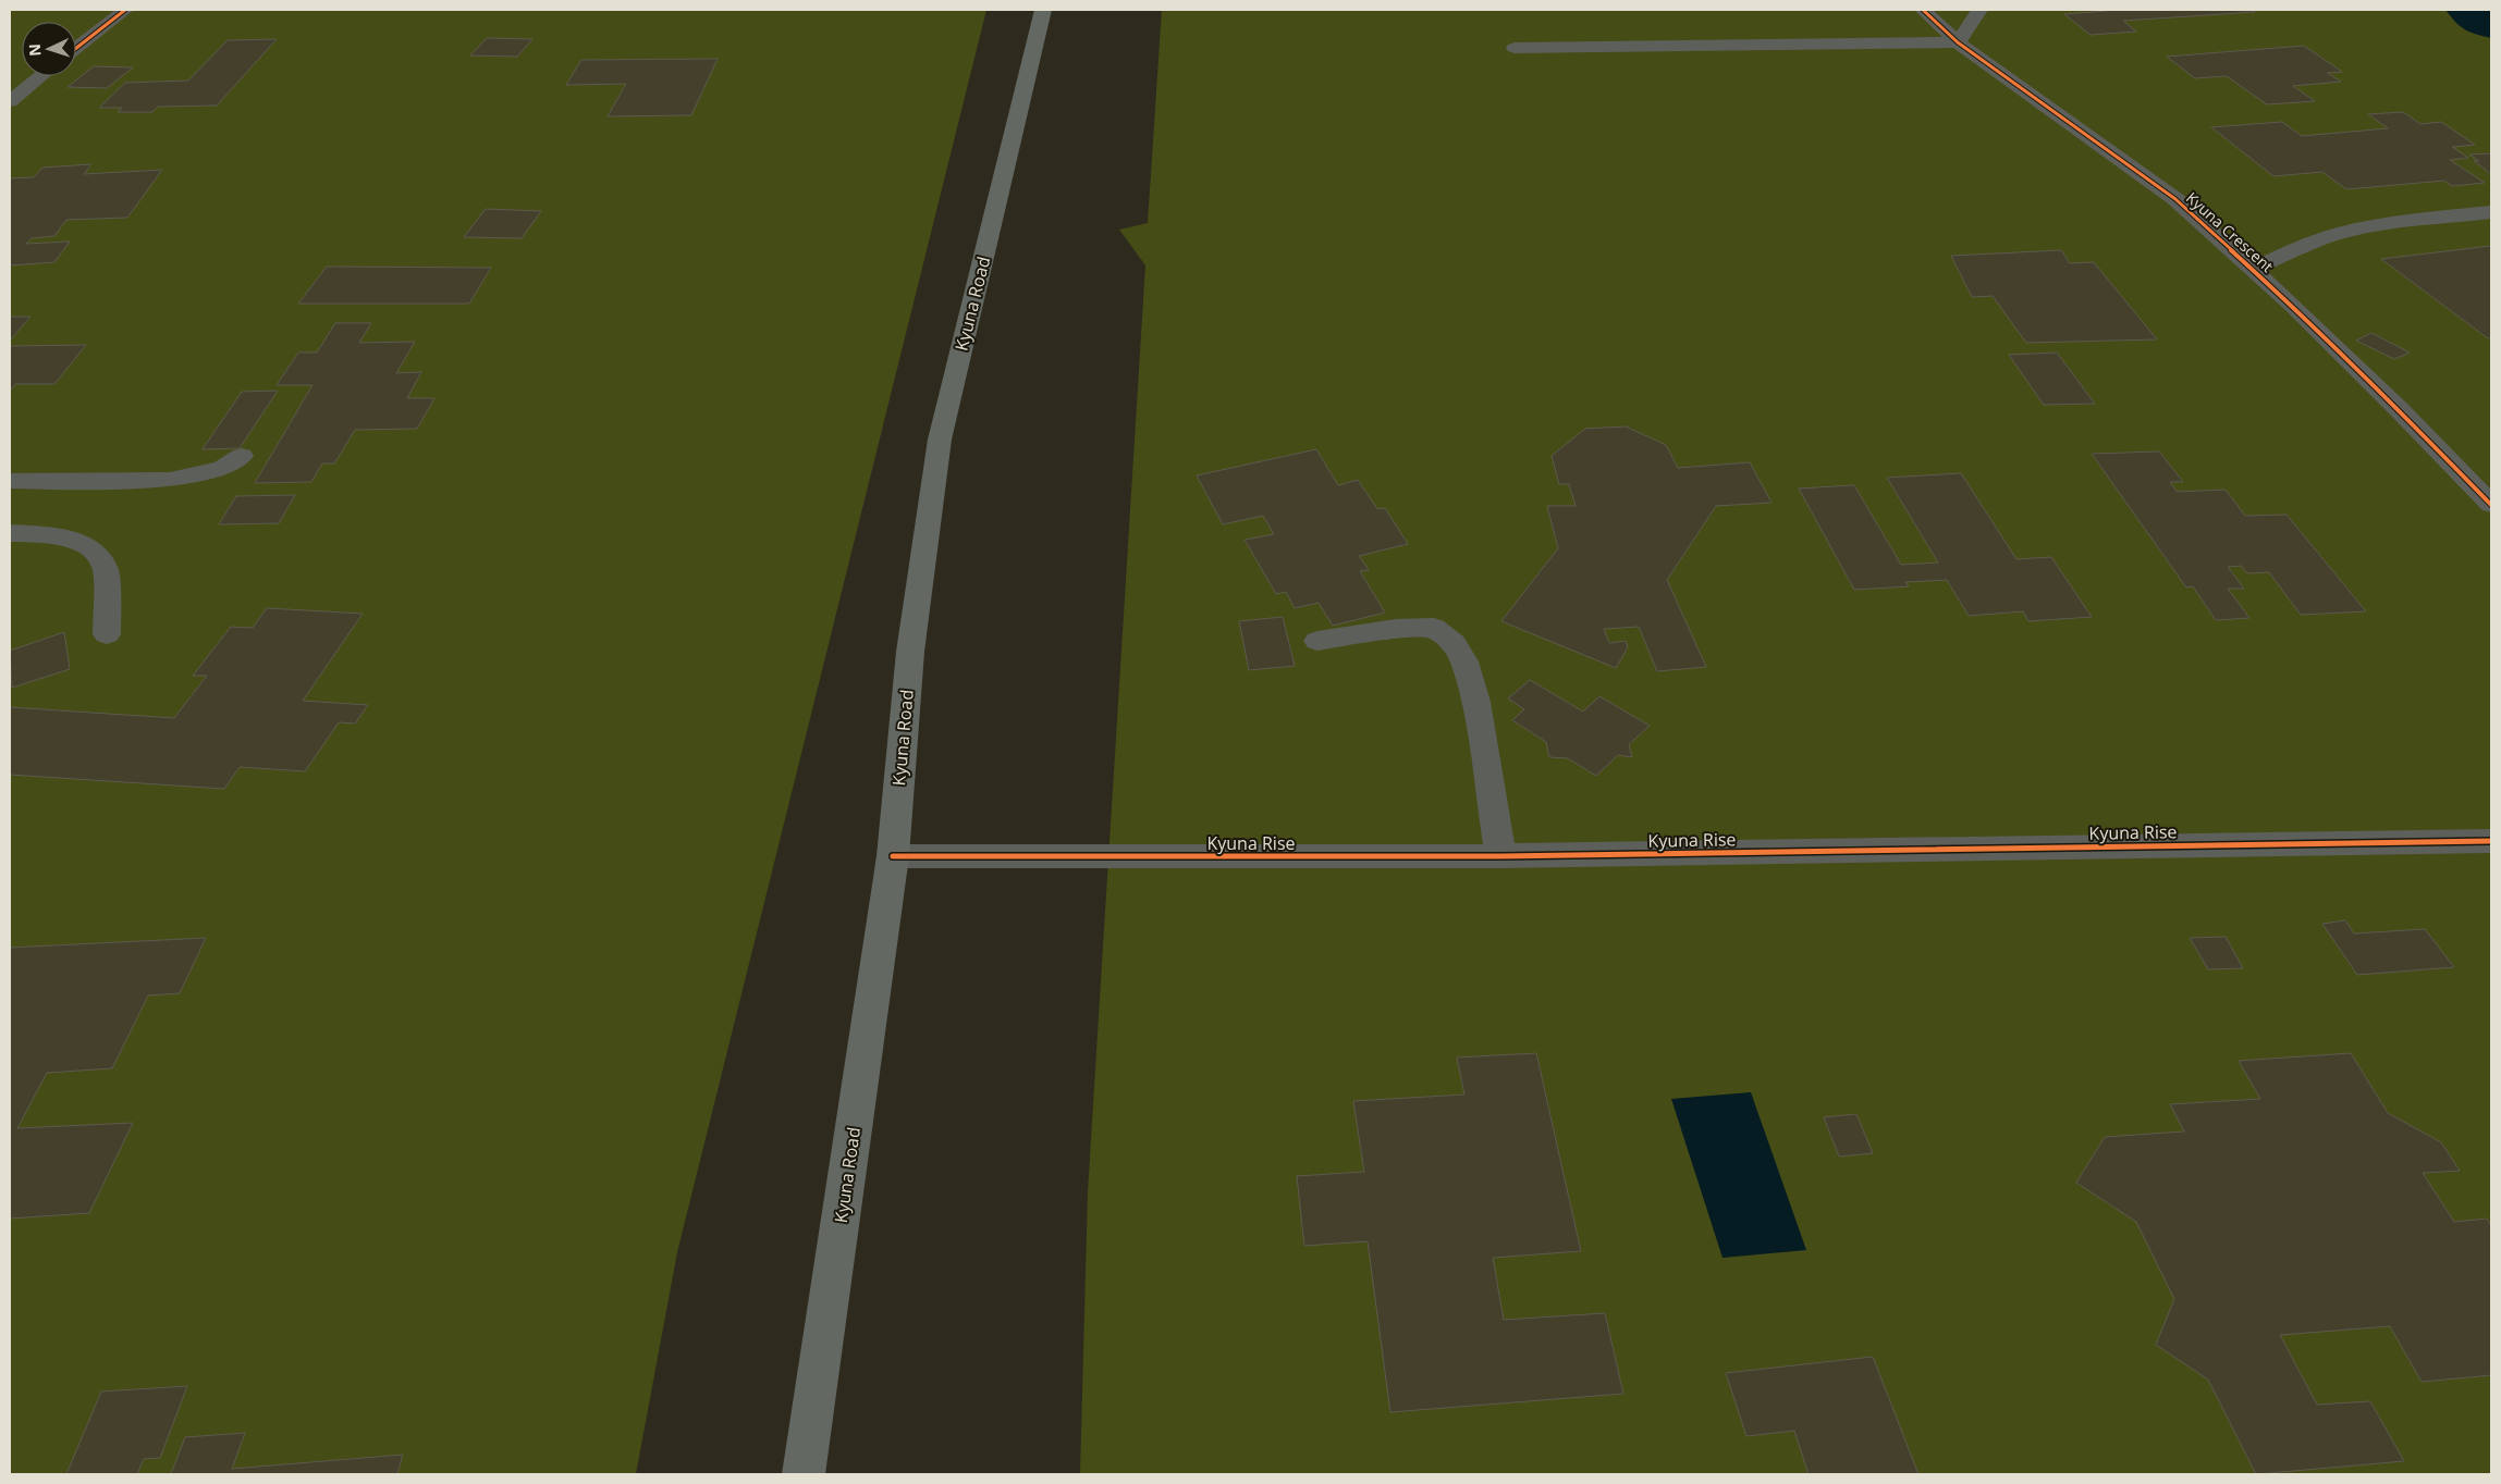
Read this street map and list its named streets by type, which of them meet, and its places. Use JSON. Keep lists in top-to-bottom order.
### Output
{
  "streets": {
    "main road": ["Kyuna Road"],
    "street": ["Kyuna Crescent", "Kyuna Rise"]
  },
  "crossings": [
    ["Kyuna Road", "Kyuna Rise"]
  ],
  "north": "left"
}
